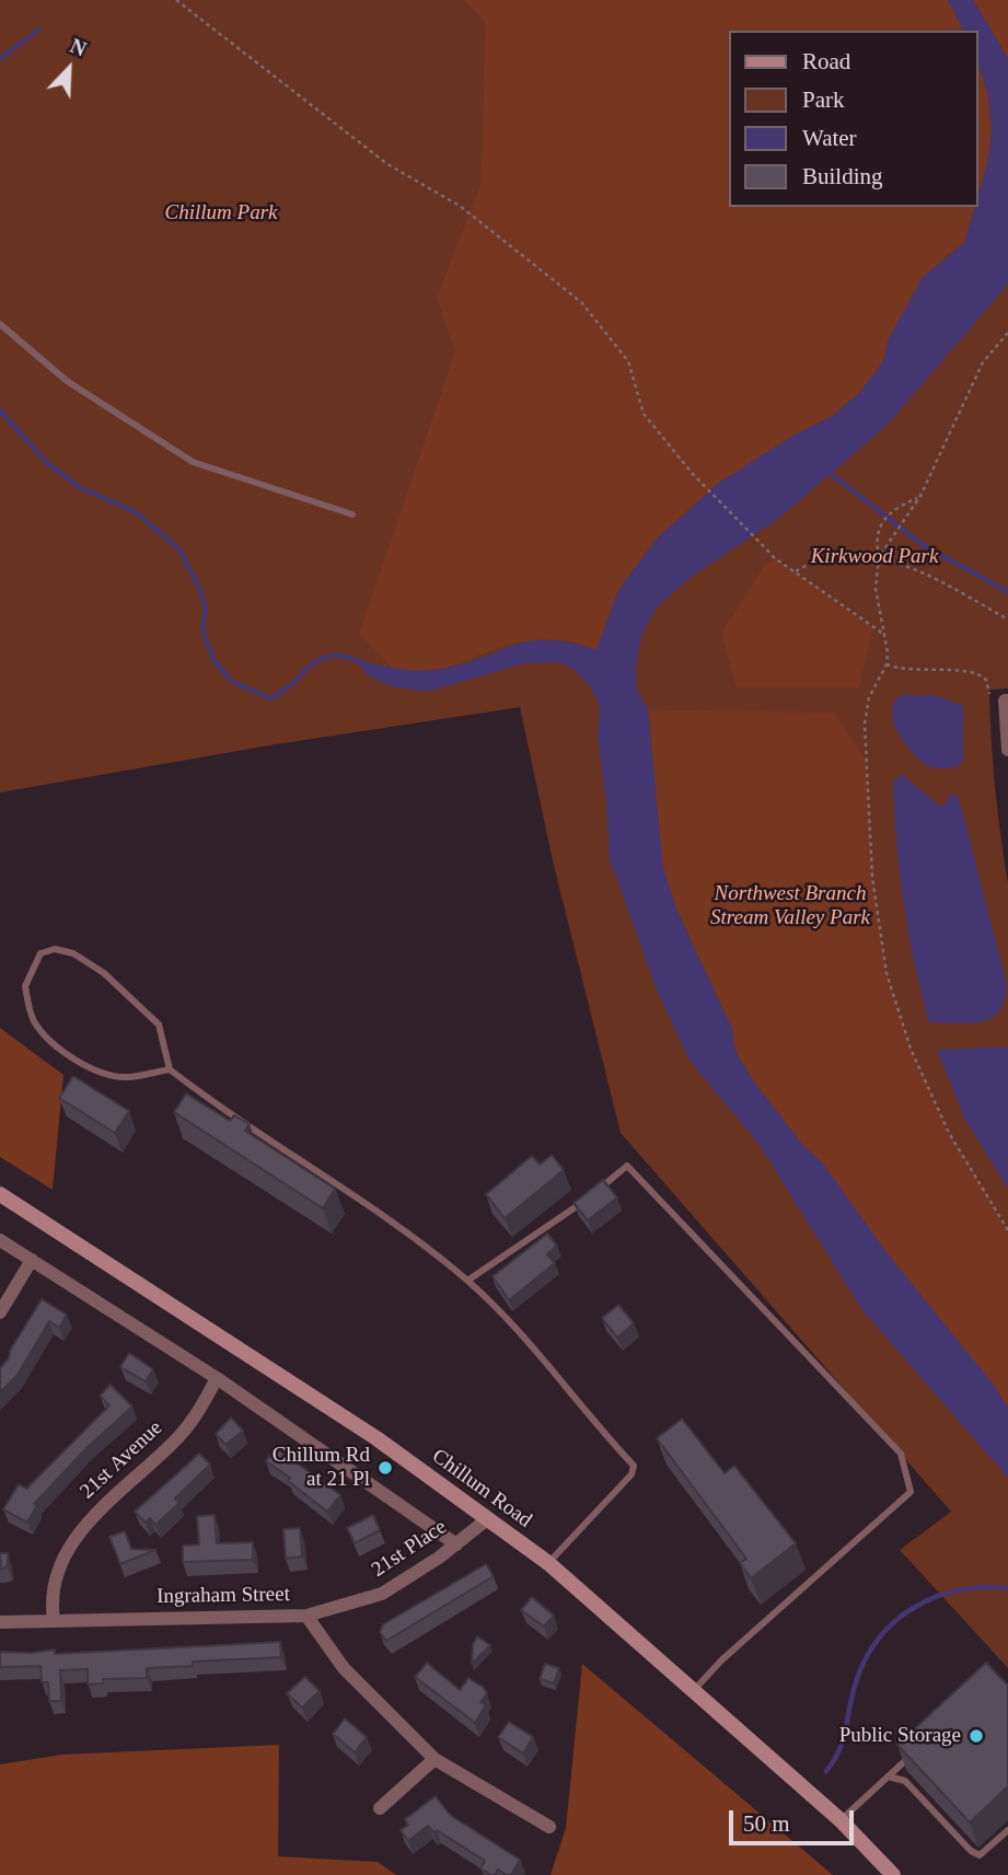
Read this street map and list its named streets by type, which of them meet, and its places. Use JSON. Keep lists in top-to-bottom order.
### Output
{
  "streets": {
    "main road": ["Chillum Road"],
    "street": ["21st Avenue", "21st Place", "Ingraham Street"]
  },
  "crossings": [
    ["21st Avenue", "Ingraham Street"],
    ["Chillum Road", "21st Place"],
    ["21st Place", "Ingraham Street"]
  ],
  "parks": ["Chillum Park", "Kirkwood Park", "Northwest Branch Stream Valley Park"],
  "places": ["Chillum Rd at 21 Pl", "Public Storage"],
  "legend": [
    "Road",
    "Park",
    "Water",
    "Building"
  ],
  "scale_bar": "50 m",
  "north": "top right"
}
